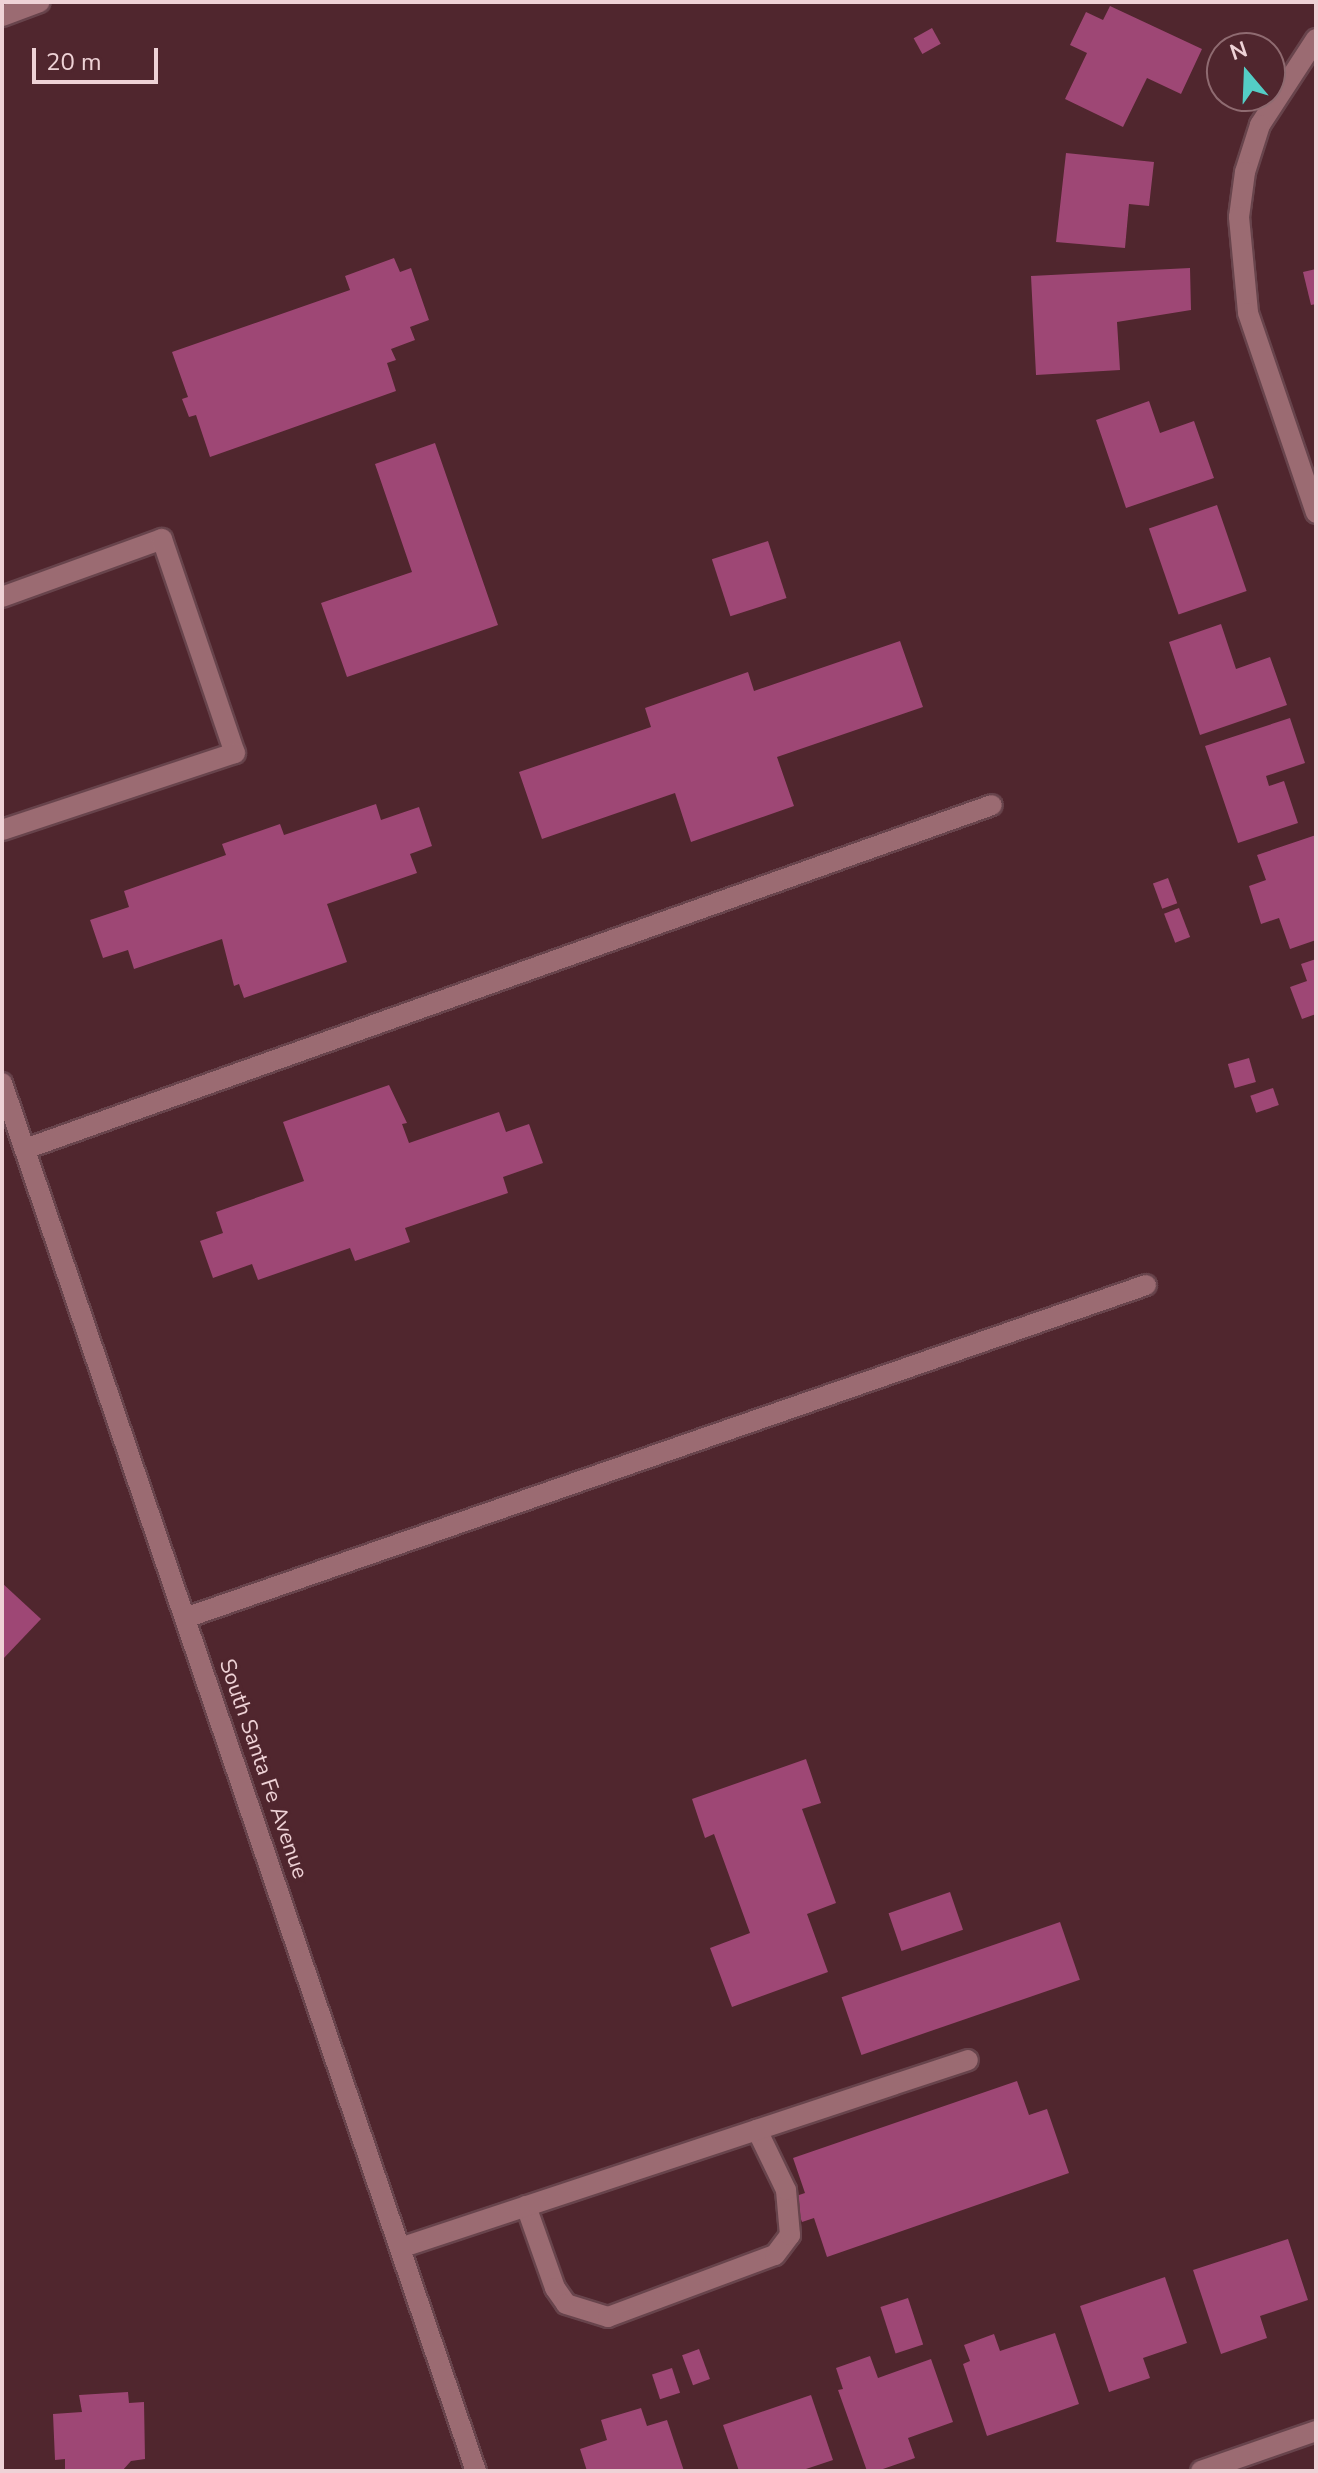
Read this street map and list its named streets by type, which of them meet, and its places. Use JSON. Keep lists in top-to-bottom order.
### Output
{
  "streets": {
    "street": ["South Santa Fe Avenue"]
  },
  "scale_bar": "20 m",
  "north": "top"
}
